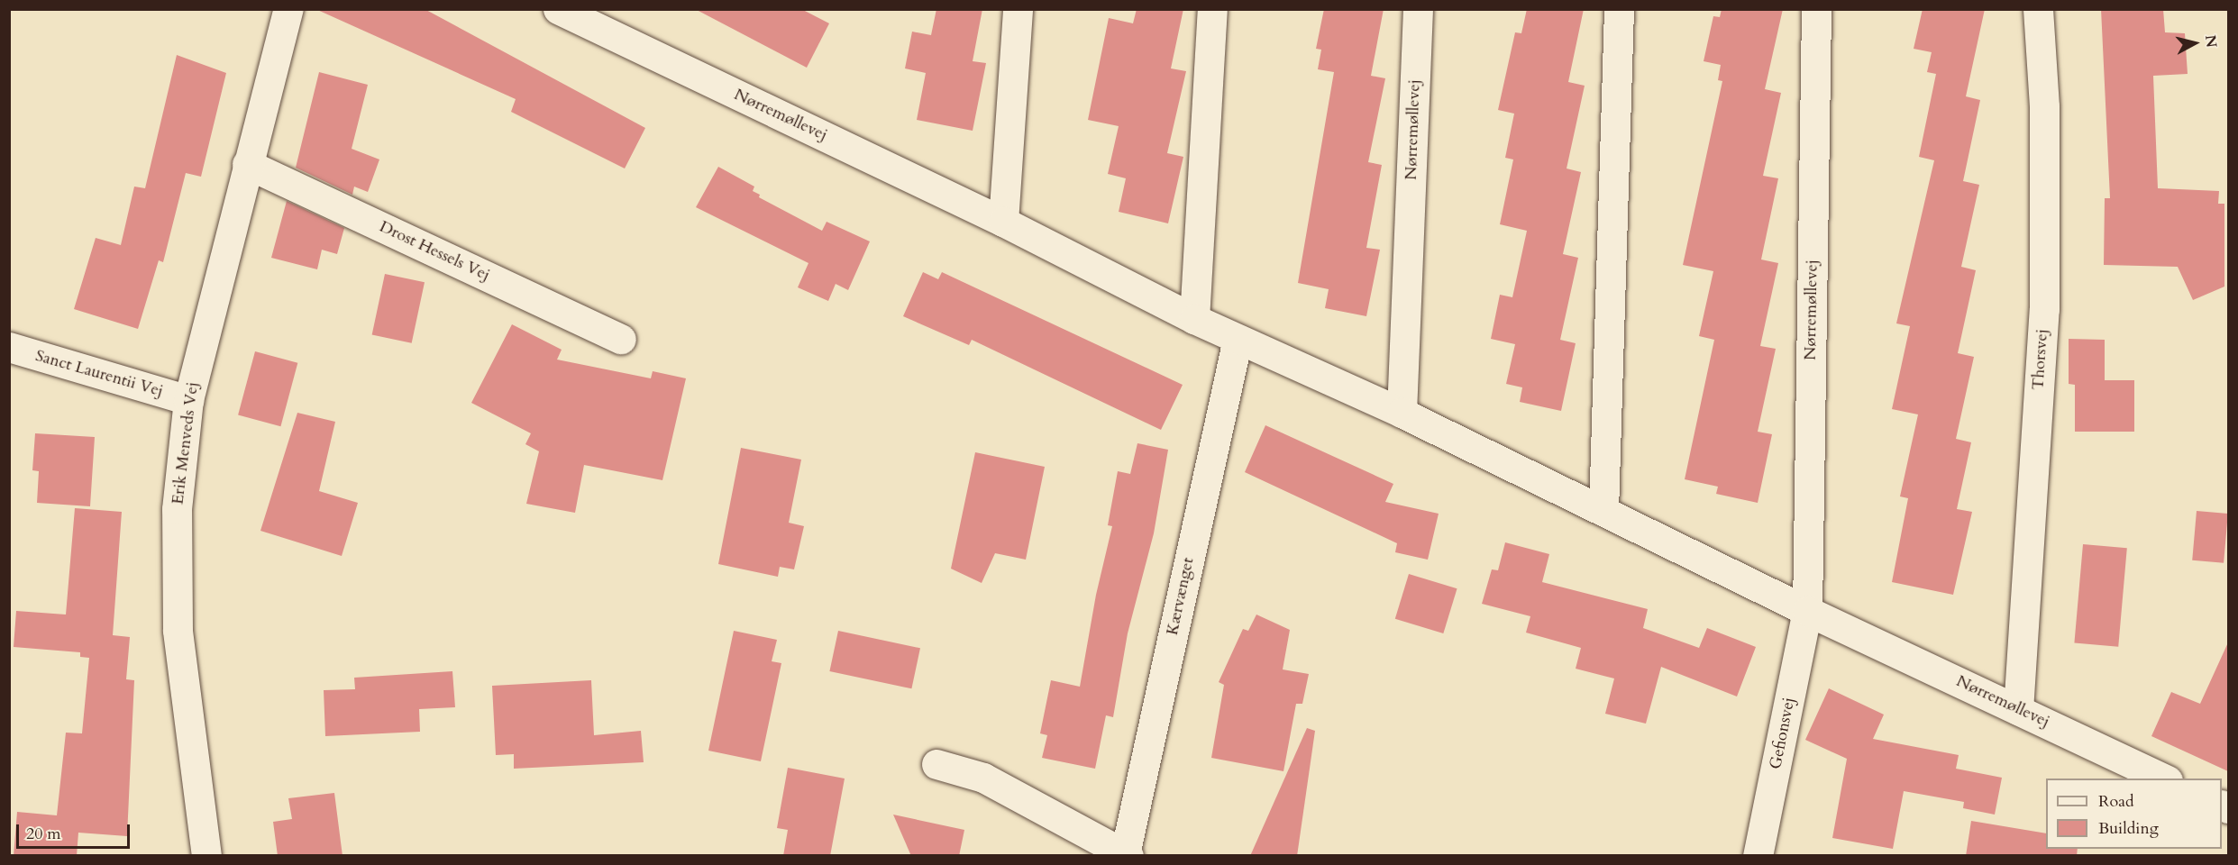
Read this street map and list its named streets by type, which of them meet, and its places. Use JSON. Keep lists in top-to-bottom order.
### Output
{
  "streets": {
    "street": [
      "Nørremøllevej",
      "Drost Hessels Vej",
      "Thorsvej",
      "Sanct Laurentii Vej",
      "Erik Menveds Vej",
      "Kærvænget",
      "Gefionsvej"
    ]
  },
  "crossings": [
    ["Nørremøllevej", "Thorsvej"],
    ["Nørremøllevej", "Kærvænget"],
    ["Nørremøllevej", "Gefionsvej"],
    ["Drost Hessels Vej", "Erik Menveds Vej"],
    ["Sanct Laurentii Vej", "Erik Menveds Vej"]
  ],
  "legend": ["Road", "Building"],
  "scale_bar": "20 m",
  "north": "right"
}
